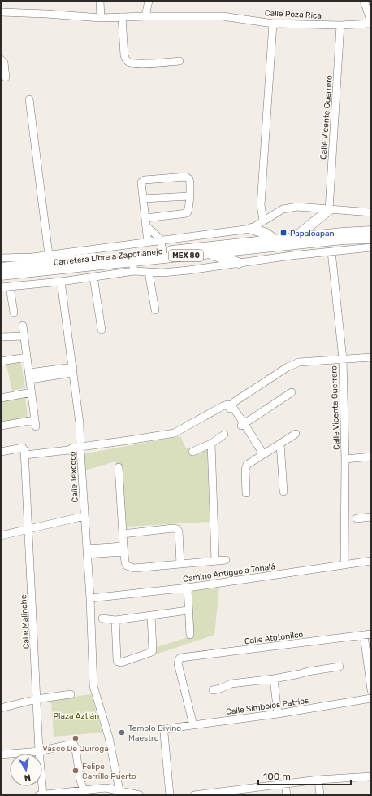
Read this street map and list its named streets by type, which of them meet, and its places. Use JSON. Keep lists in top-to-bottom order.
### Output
{
  "streets": {
    "main road": ["MEX 80", "Carretera Libre a Zapotlanejo"],
    "street": [
      "Calle Poza Rica",
      "Calle Vicente Guerrero",
      "Calle Texcoco",
      "Camino Antiguo a Tonalá",
      "Calle Malinche",
      "Calle Atotonilco",
      "Calle Símbolos Patrios"
    ]
  },
  "crossings": [
    ["Calle Poza Rica", "Calle Vicente Guerrero"],
    ["Calle Vicente Guerrero", "Camino Antiguo a Tonalá"],
    ["Calle Texcoco", "Camino Antiguo a Tonalá"],
    ["Calle Atotonilco", "Calle Símbolos Patrios"]
  ],
  "parks": ["Plaza Aztlán"],
  "places": {
    "transit": ["Papaloapan"],
    "other": ["Templo Divino Maestro", "Vasco De Quiroga", "Felipe Carrillo Puerto"]
  },
  "scale_bar": "100 m",
  "north": "bottom"
}
